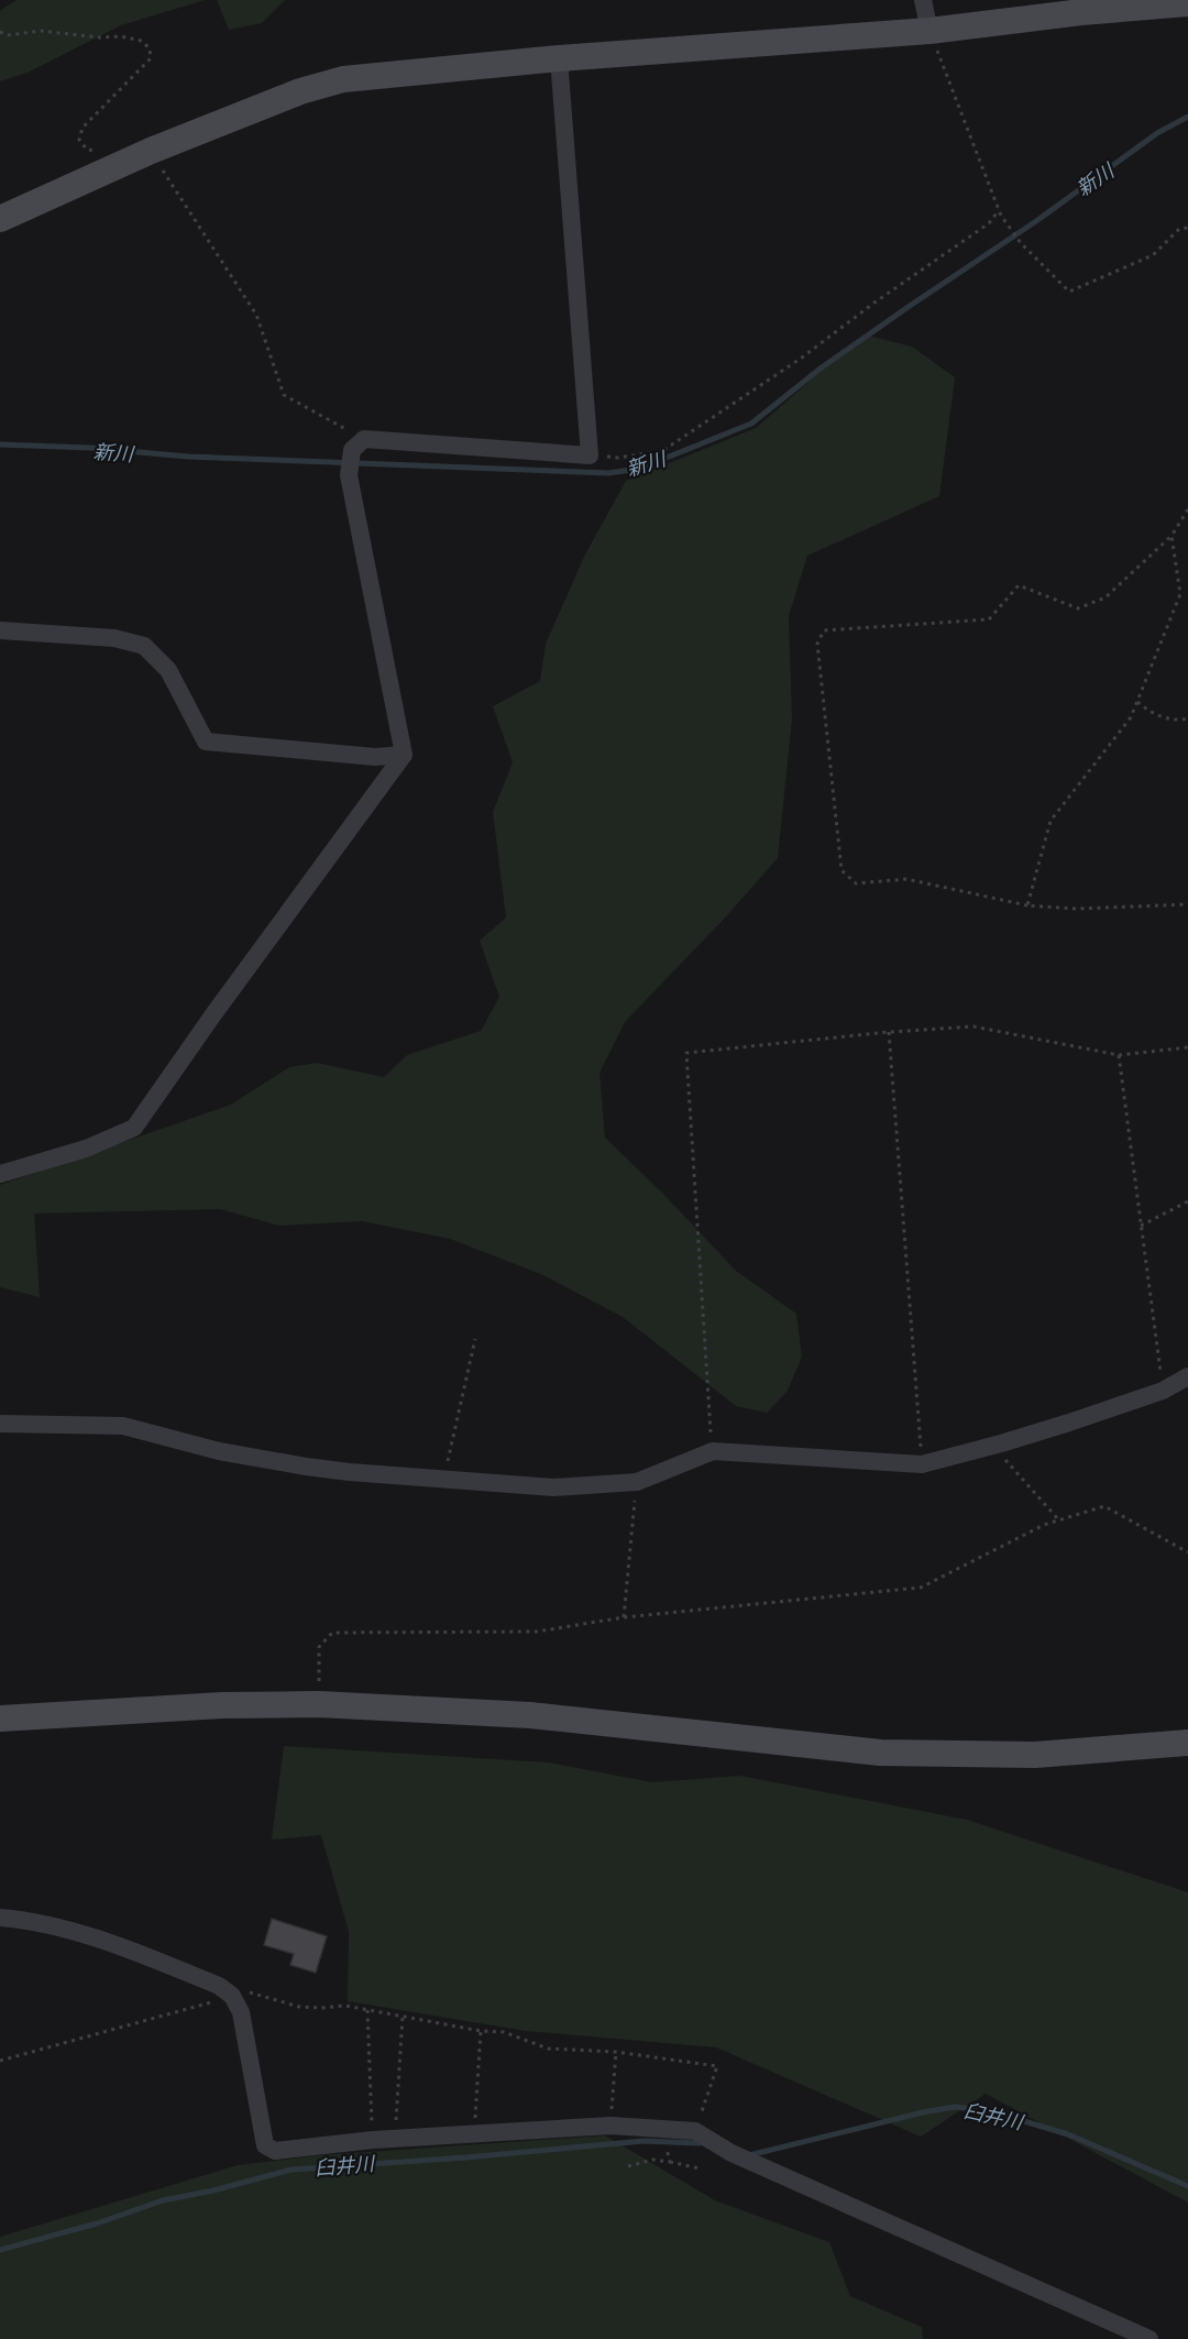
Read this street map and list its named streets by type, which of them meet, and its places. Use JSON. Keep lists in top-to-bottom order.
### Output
{
  "water": ["新川", "臼井川"]
}
